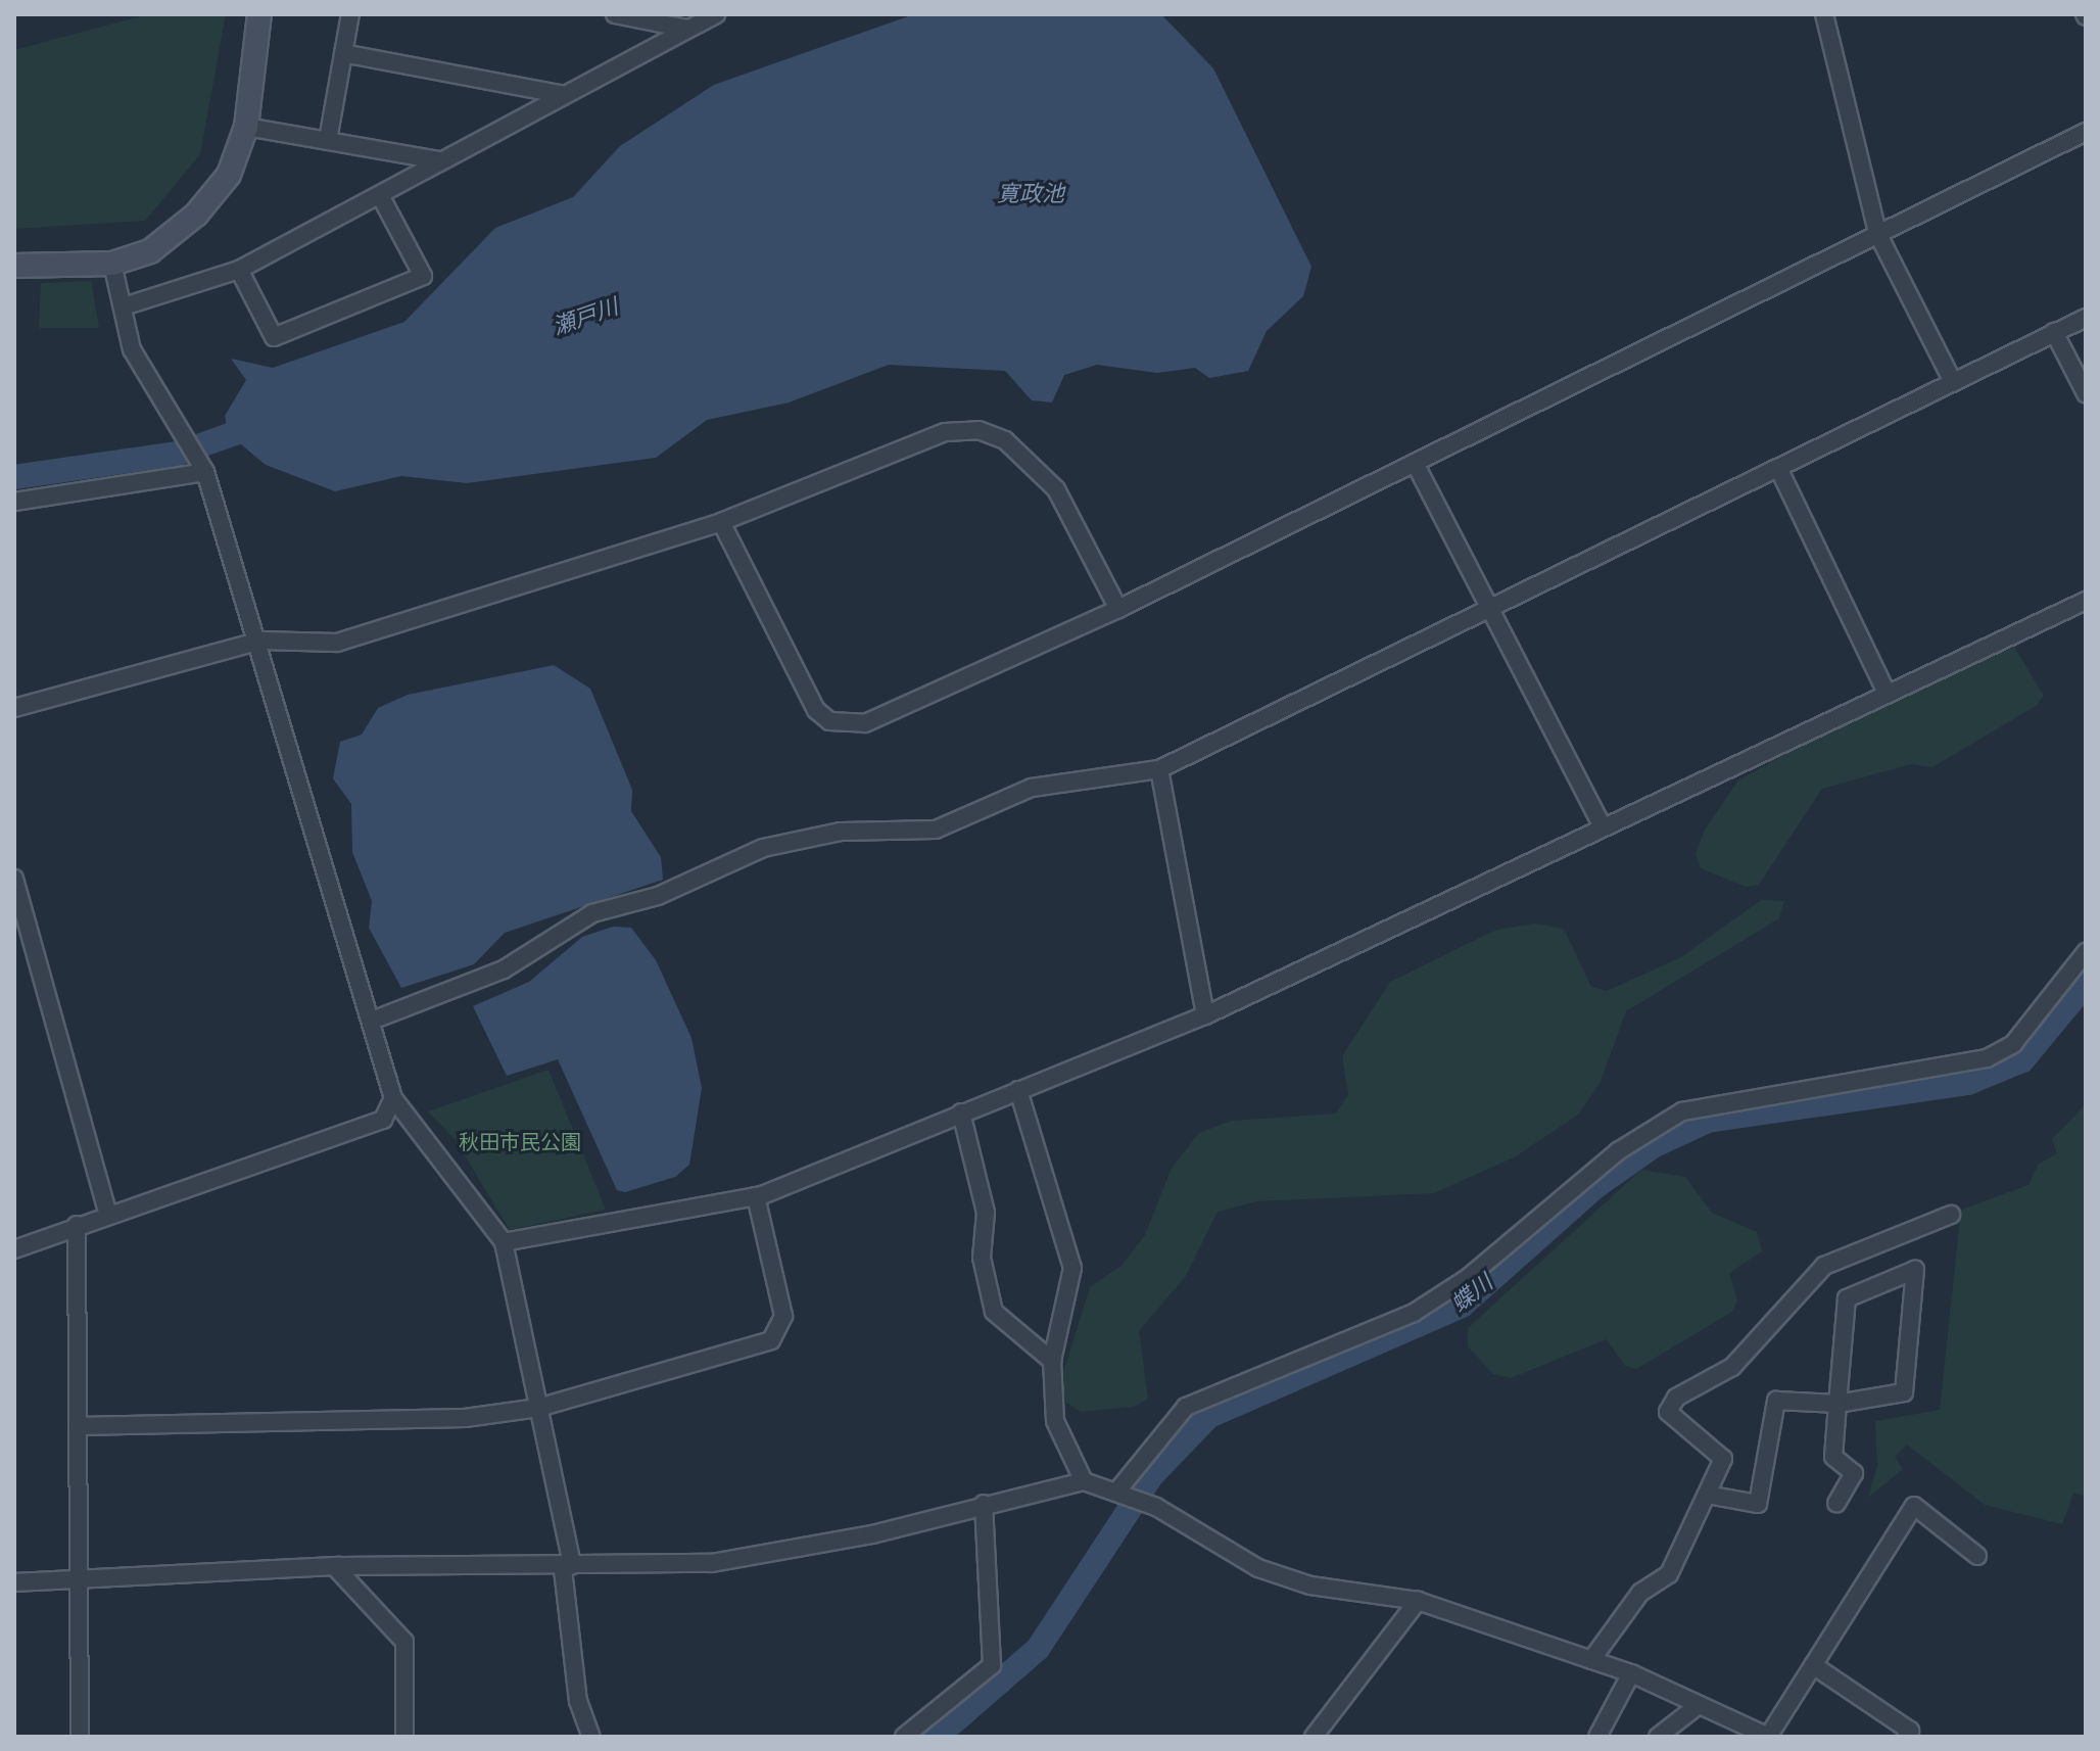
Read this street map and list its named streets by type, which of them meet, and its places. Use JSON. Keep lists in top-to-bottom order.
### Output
{
  "water": ["寛政池", "瀬戸川", "蝶川"],
  "parks": ["秋田市民公園"]
}
